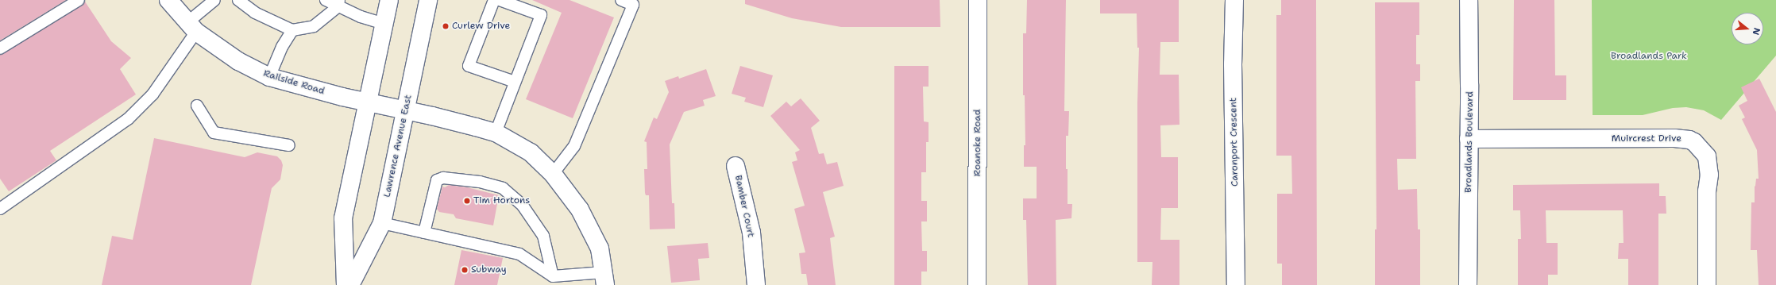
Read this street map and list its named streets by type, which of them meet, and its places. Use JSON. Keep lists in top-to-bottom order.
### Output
{
  "streets": {
    "street": [
      "Railside Road",
      "Muircrest Drive",
      "Caronport Crescent",
      "Broadlands Boulevard",
      "Roanoke Road",
      "Lawrence Avenue East",
      "Bamber Court"
    ]
  },
  "crossings": [
    ["Railside Road", "Lawrence Avenue East"],
    ["Muircrest Drive", "Broadlands Boulevard"]
  ],
  "parks": ["Broadlands Park"],
  "places": ["Curlew Drive", "Tim Hortons", "Subway"],
  "north": "right"
}
